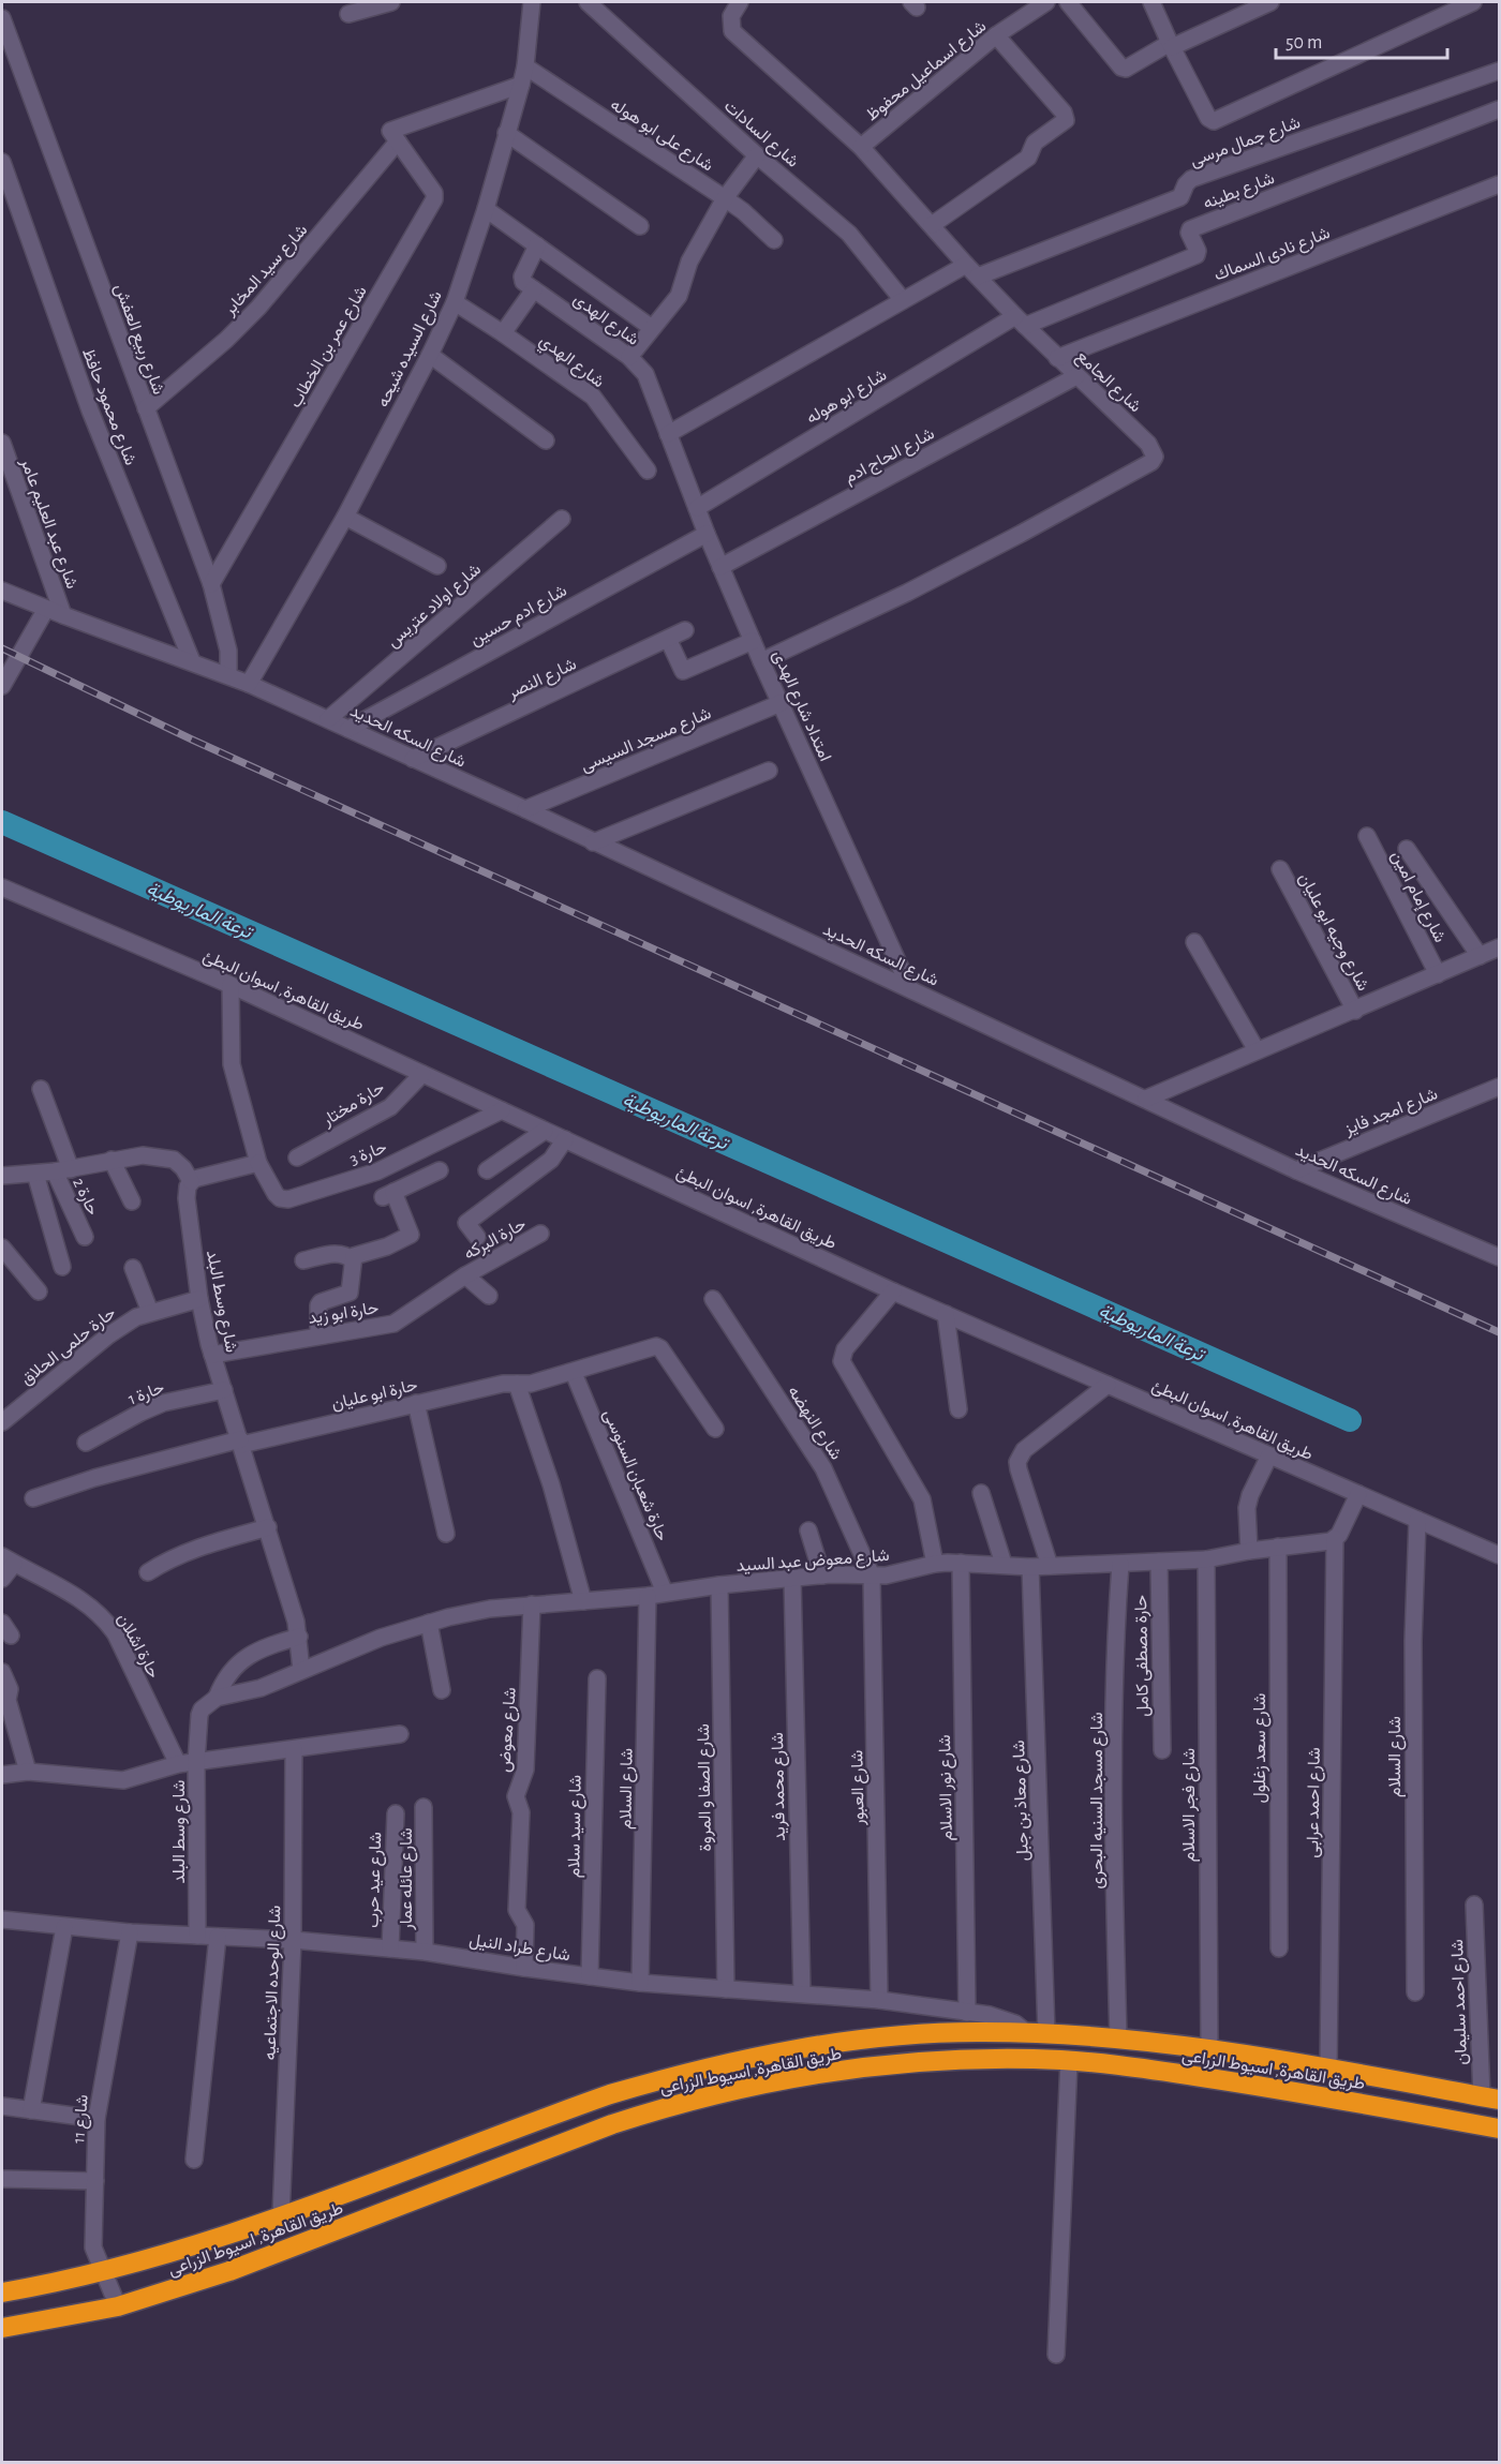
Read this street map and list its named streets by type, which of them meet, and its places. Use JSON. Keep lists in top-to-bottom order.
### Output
{
  "streets": {
    "highway": ["طريق القاهرة, اسيوط الزراعى"],
    "street": [
      "شارع اسماعيل محفوظ",
      "شارع السادات",
      "شارع على ابو هوله",
      "شارع جمال مرسى",
      "شارع بطينه",
      "شارع نادى السماك",
      "شارع سيد المخابر",
      "شارع الهدى",
      "شارع ربيع العفش",
      "شارع عمر بن الخطاب",
      "شارع السيده شيحه",
      "شارع الهدي",
      "شارع الجامع",
      "شارع ابو هوله",
      "شارع محمود حافظ",
      "شارع الحاج ادم",
      "شارع عبد العليم عامر",
      "شارع اولاد عتريس",
      "شارع ادم حسين",
      "شارع النصر",
      "امتداد شارع الهدى",
      "شارع السكه الحديد",
      "شارع مسجد السيسى",
      "شارع إمام امين",
      "شارع وجيه ابو عليان",
      "طريق القاهرة, اسوان البطئ",
      "حارة مختار",
      "شارع امجد فايز",
      "حارة 3",
      "حارة 2",
      "حارة البركه",
      "شارع وسط البلد",
      "حارة ابو زيد",
      "حارة حلمى الحلاق",
      "حارة 1",
      "حارة ابو عليان",
      "شارع النهضه",
      "حارة شعبان السنوسى",
      "شارع معوض عبد السيد",
      "حارة اشلان",
      "حارة مصطفى كامل",
      "شارع معوض",
      "شارع سعد زغلول",
      "شارع السلام",
      "شارع محمد فريد",
      "شارع الصفا و المروة",
      "شارع العبور",
      "شارع نور الاسلام",
      "شارع معاذ بن جبل",
      "شارع مسجد السنيه البحرى",
      "شارع احمد عرابى",
      "شارع فجر الاسلام",
      "شارع سيد سلام",
      "شارع عائله عمار",
      "شارع عيد حرب",
      "شارع طراد النيل",
      "شارع الوحده الاجتماعيه",
      "شارع احمد سليمان",
      "شارع 11"
    ]
  },
  "crossings": [
    ["شارع اسماعيل محفوظ", "شارع الجامع"],
    ["شارع السادات", "شارع جمال مرسى"],
    ["شارع على ابو هوله", "شارع السيده شيحه"],
    ["شارع جمال مرسى", "شارع الهدى"],
    ["شارع جمال مرسى", "شارع الجامع"],
    ["شارع جمال مرسى", "امتداد شارع الهدى"],
    ["شارع بطينه", "شارع الجامع"],
    ["شارع بطينه", "شارع ابو هوله"],
    ["شارع نادى السماك", "شارع الجامع"],
    ["شارع سيد المخابر", "شارع ربيع العفش"],
    ["شارع سيد المخابر", "شارع عمر بن الخطاب"],
    ["شارع الهدى", "امتداد شارع الهدى"],
    ["شارع ربيع العفش", "شارع عمر بن الخطاب"],
    ["شارع ربيع العفش", "شارع السكه الحديد"],
    ["شارع السيده شيحه", "شارع الهدي"],
    ["شارع السيده شيحه", "شارع السكه الحديد"],
    ["شارع الجامع", "شارع ابو هوله"],
    ["شارع الجامع", "شارع الحاج ادم"],
    ["شارع الجامع", "امتداد شارع الهدى"],
    ["شارع ابو هوله", "امتداد شارع الهدى"],
    ["شارع محمود حافظ", "شارع السكه الحديد"],
    ["شارع الحاج ادم", "امتداد شارع الهدى"],
    ["شارع عبد العليم عامر", "شارع السكه الحديد"],
    ["شارع اولاد عتريس", "شارع السكه الحديد"],
    ["شارع ادم حسين", "امتداد شارع الهدى"],
    ["شارع ادم حسين", "شارع السكه الحديد"],
    ["شارع النصر", "شارع السكه الحديد"],
    ["امتداد شارع الهدى", "شارع السكه الحديد"],
    ["امتداد شارع الهدى", "شارع مسجد السيسى"],
    ["شارع السكه الحديد", "شارع مسجد السيسى"],
    ["شارع السكه الحديد", "شارع امجد فايز"],
    ["طريق القاهرة, اسوان البطئ", "حارة مختار"],
    ["طريق القاهرة, اسوان البطئ", "حارة 3"],
    ["طريق القاهرة, اسوان البطئ", "شارع السلام"],
    ["حارة البركه", "حارة ابو زيد"],
    ["شارع وسط البلد", "حارة ابو زيد"],
    ["شارع وسط البلد", "حارة حلمى الحلاق"],
    ["شارع وسط البلد", "حارة 1"],
    ["شارع وسط البلد", "حارة ابو عليان"],
    ["شارع وسط البلد", "شارع معوض عبد السيد"],
    ["شارع وسط البلد", "شارع طراد النيل"],
    ["حارة ابو عليان", "حارة شعبان السنوسى"],
    ["شارع النهضه", "شارع معوض عبد السيد"],
    ["شارع النهضه", "شارع العبور"],
    ["حارة شعبان السنوسى", "شارع معوض عبد السيد"],
    ["شارع معوض عبد السيد", "حارة مصطفى كامل"],
    ["شارع معوض عبد السيد", "شارع معوض"],
    ["شارع معوض عبد السيد", "شارع سعد زغلول"],
    ["شارع معوض عبد السيد", "شارع السلام"],
    ["شارع معوض عبد السيد", "شارع محمد فريد"],
    ["شارع معوض عبد السيد", "شارع الصفا و المروة"],
    ["شارع معوض عبد السيد", "شارع العبور"],
    ["شارع معوض عبد السيد", "شارع نور الاسلام"],
    ["شارع معوض عبد السيد", "شارع معاذ بن جبل"],
    ["شارع معوض عبد السيد", "شارع مسجد السنيه البحرى"],
    ["شارع معوض عبد السيد", "شارع احمد عرابى"],
    ["شارع معوض عبد السيد", "شارع فجر الاسلام"],
    ["شارع معوض", "شارع طراد النيل"],
    ["شارع السلام", "شارع طراد النيل"],
    ["شارع محمد فريد", "شارع طراد النيل"],
    ["شارع الصفا و المروة", "شارع طراد النيل"],
    ["شارع العبور", "شارع طراد النيل"],
    ["شارع نور الاسلام", "شارع طراد النيل"],
    ["شارع معاذ بن جبل", "شارع طراد النيل"],
    ["شارع معاذ بن جبل", "طريق القاهرة, اسيوط الزراعى"],
    ["شارع مسجد السنيه البحرى", "طريق القاهرة, اسيوط الزراعى"],
    ["شارع احمد عرابى", "طريق القاهرة, اسيوط الزراعى"],
    ["شارع فجر الاسلام", "طريق القاهرة, اسيوط الزراعى"],
    ["شارع سيد سلام", "شارع طراد النيل"],
    ["شارع عائله عمار", "شارع طراد النيل"],
    ["شارع عيد حرب", "شارع طراد النيل"],
    ["شارع طراد النيل", "شارع الوحده الاجتماعيه"],
    ["شارع طراد النيل", "طريق القاهرة, اسيوط الزراعى"],
    ["شارع طراد النيل", "شارع 11"],
    ["شارع الوحده الاجتماعيه", "طريق القاهرة, اسيوط الزراعى"],
    ["شارع احمد سليمان", "طريق القاهرة, اسيوط الزراعى"],
    ["طريق القاهرة, اسيوط الزراعى", "شارع 11"]
  ],
  "water": ["ترعة الماريوطية"],
  "scale_bar": "50 m"
}
